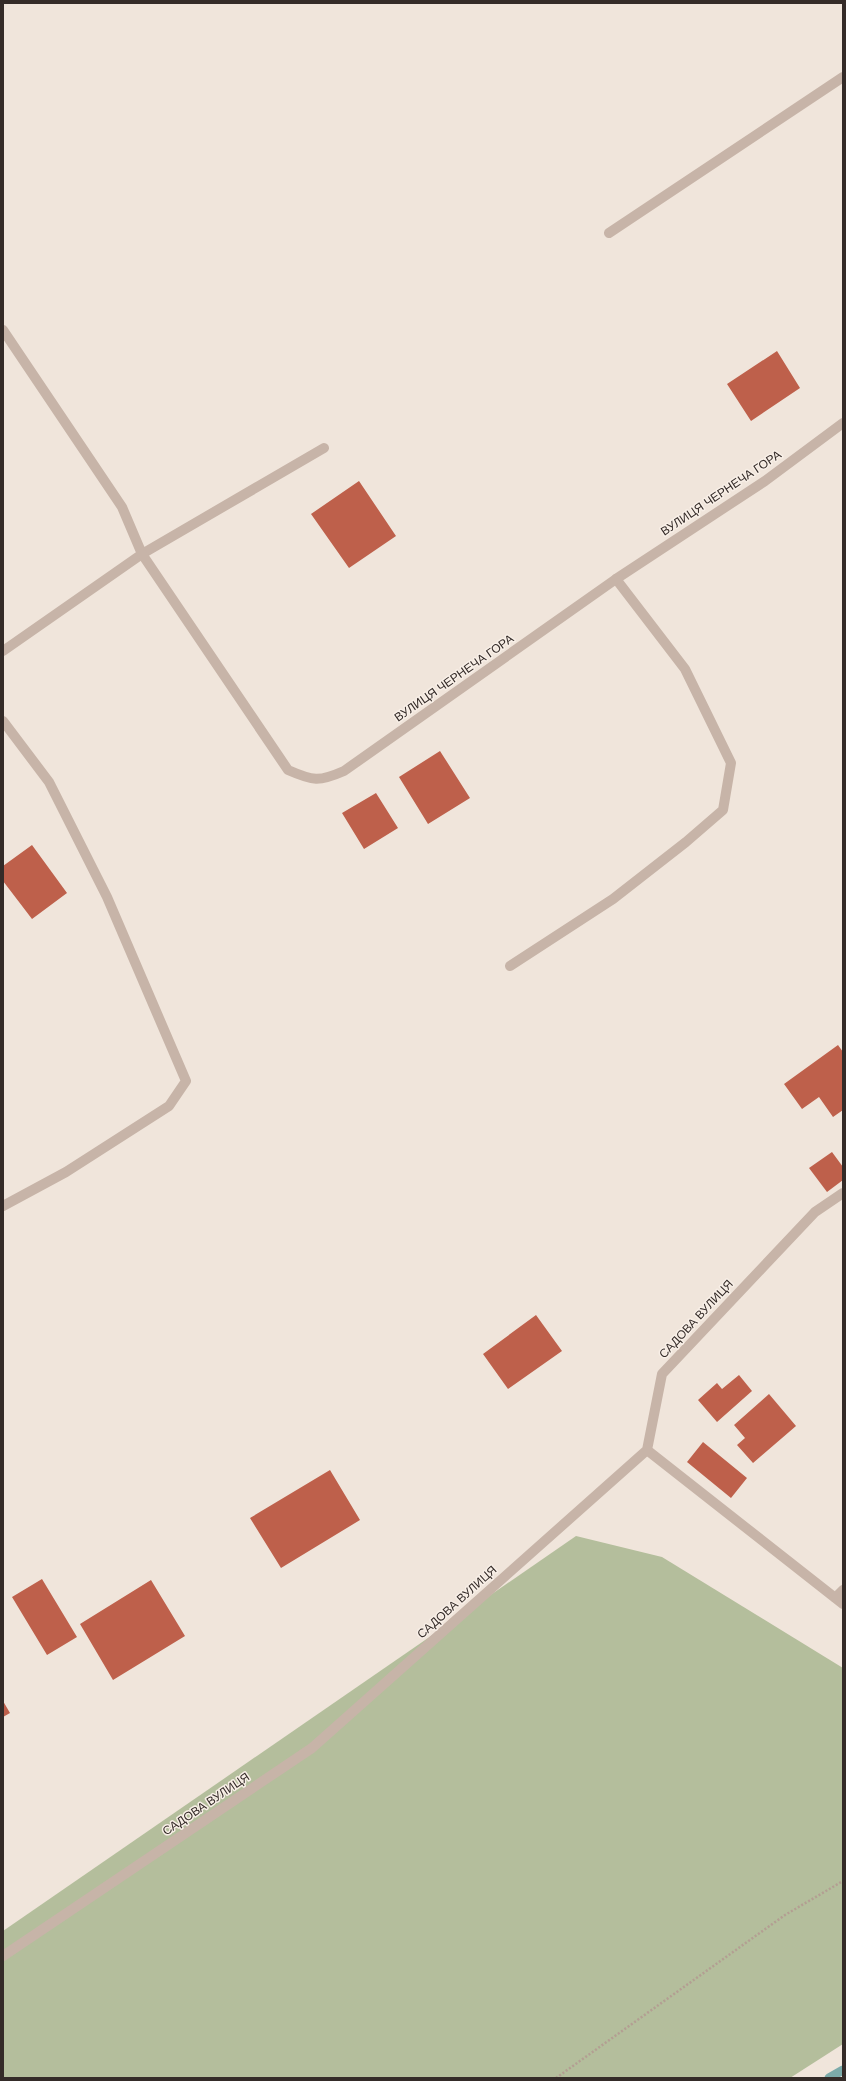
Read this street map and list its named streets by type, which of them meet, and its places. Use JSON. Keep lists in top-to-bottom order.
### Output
{
  "streets": {
    "street": ["ВУЛИЦЯ ЧЕРНЕЧА ГОРА", "САДОВА ВУЛИЦЯ"]
  }
}
